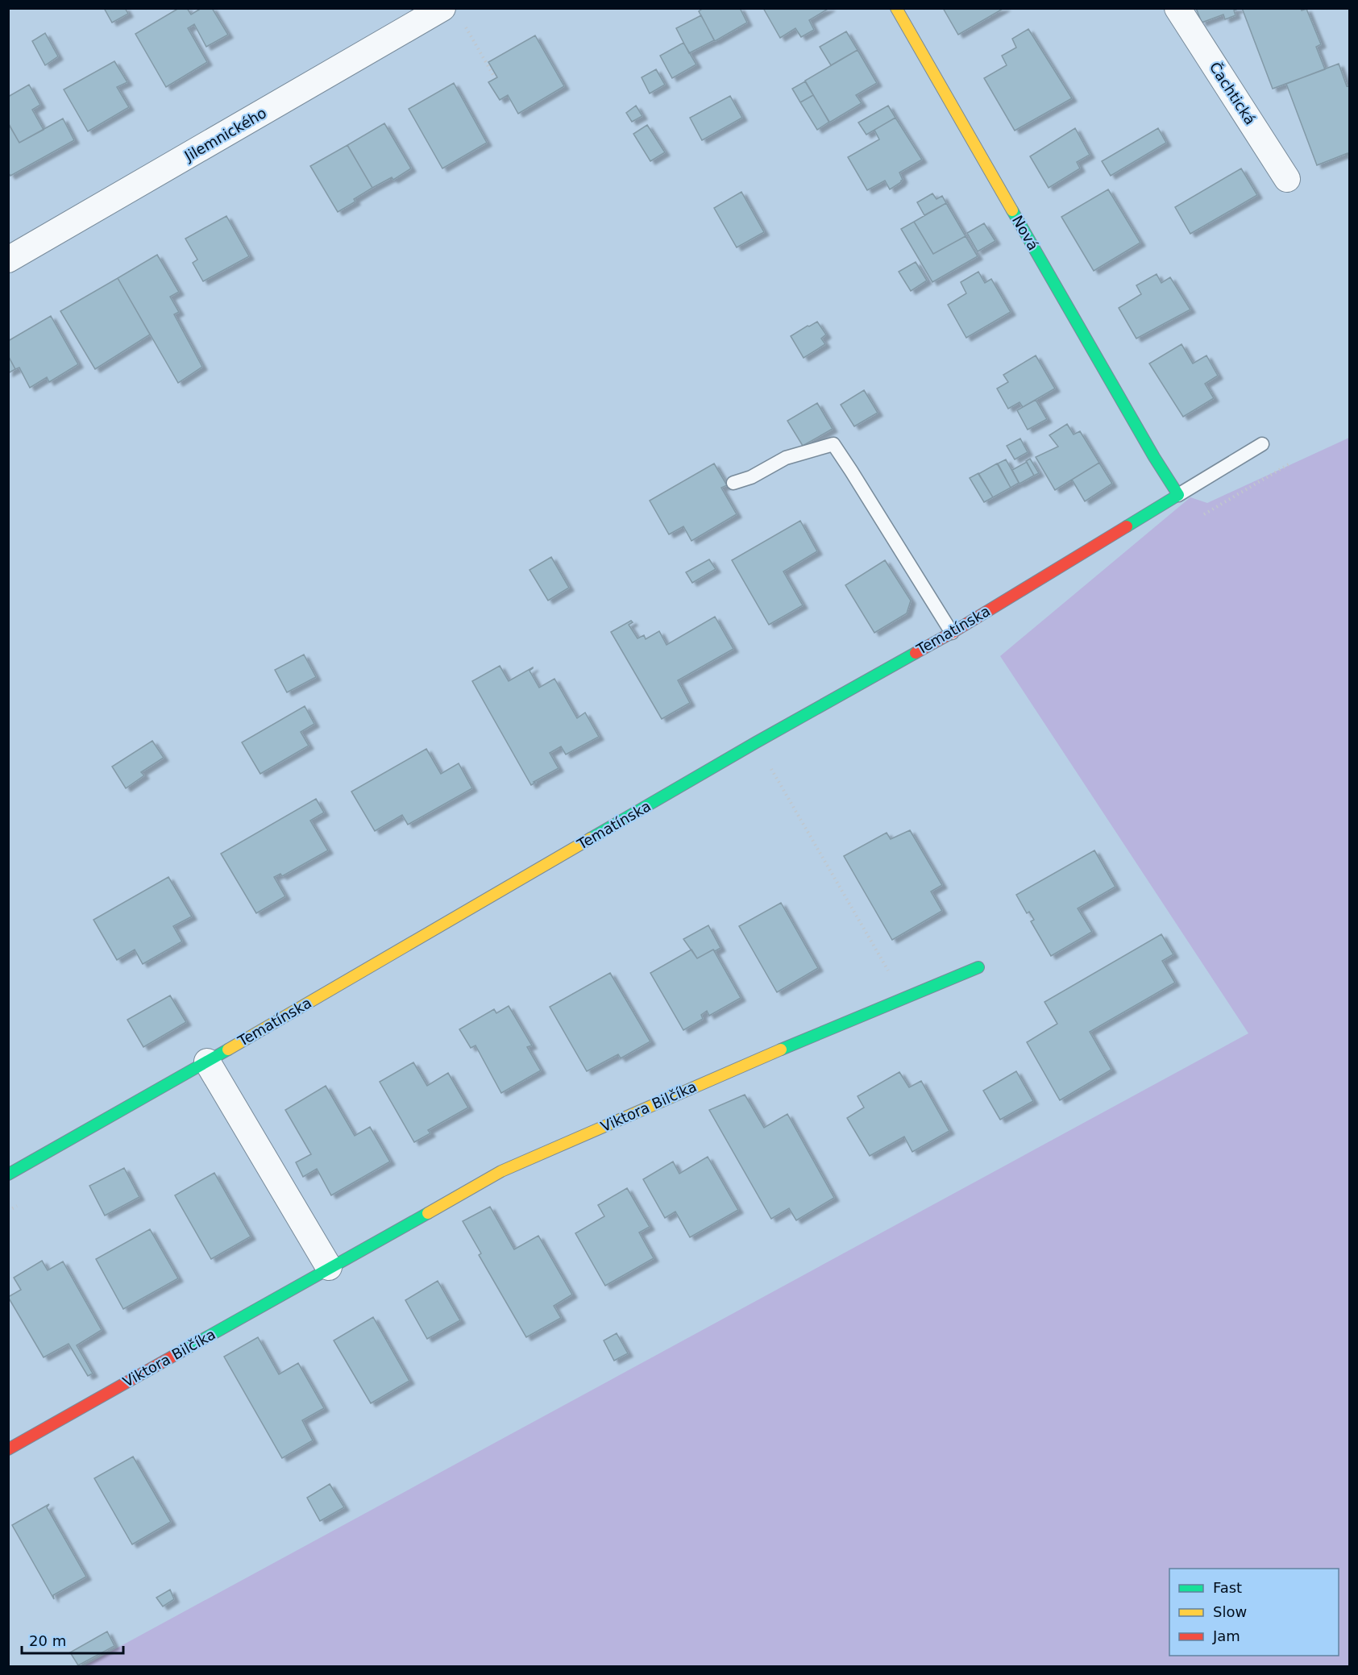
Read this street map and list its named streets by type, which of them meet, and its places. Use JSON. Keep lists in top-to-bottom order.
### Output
{
  "streets": {
    "street": [
      "Čachtická",
      "Jilemnického",
      "Nová",
      "Tematínska",
      "Viktora Bilčíka"
    ]
  },
  "crossings": [
    ["Nová", "Tematínska"]
  ],
  "legend": ["Fast", "Slow", "Jam"],
  "scale_bar": "20 m"
}
